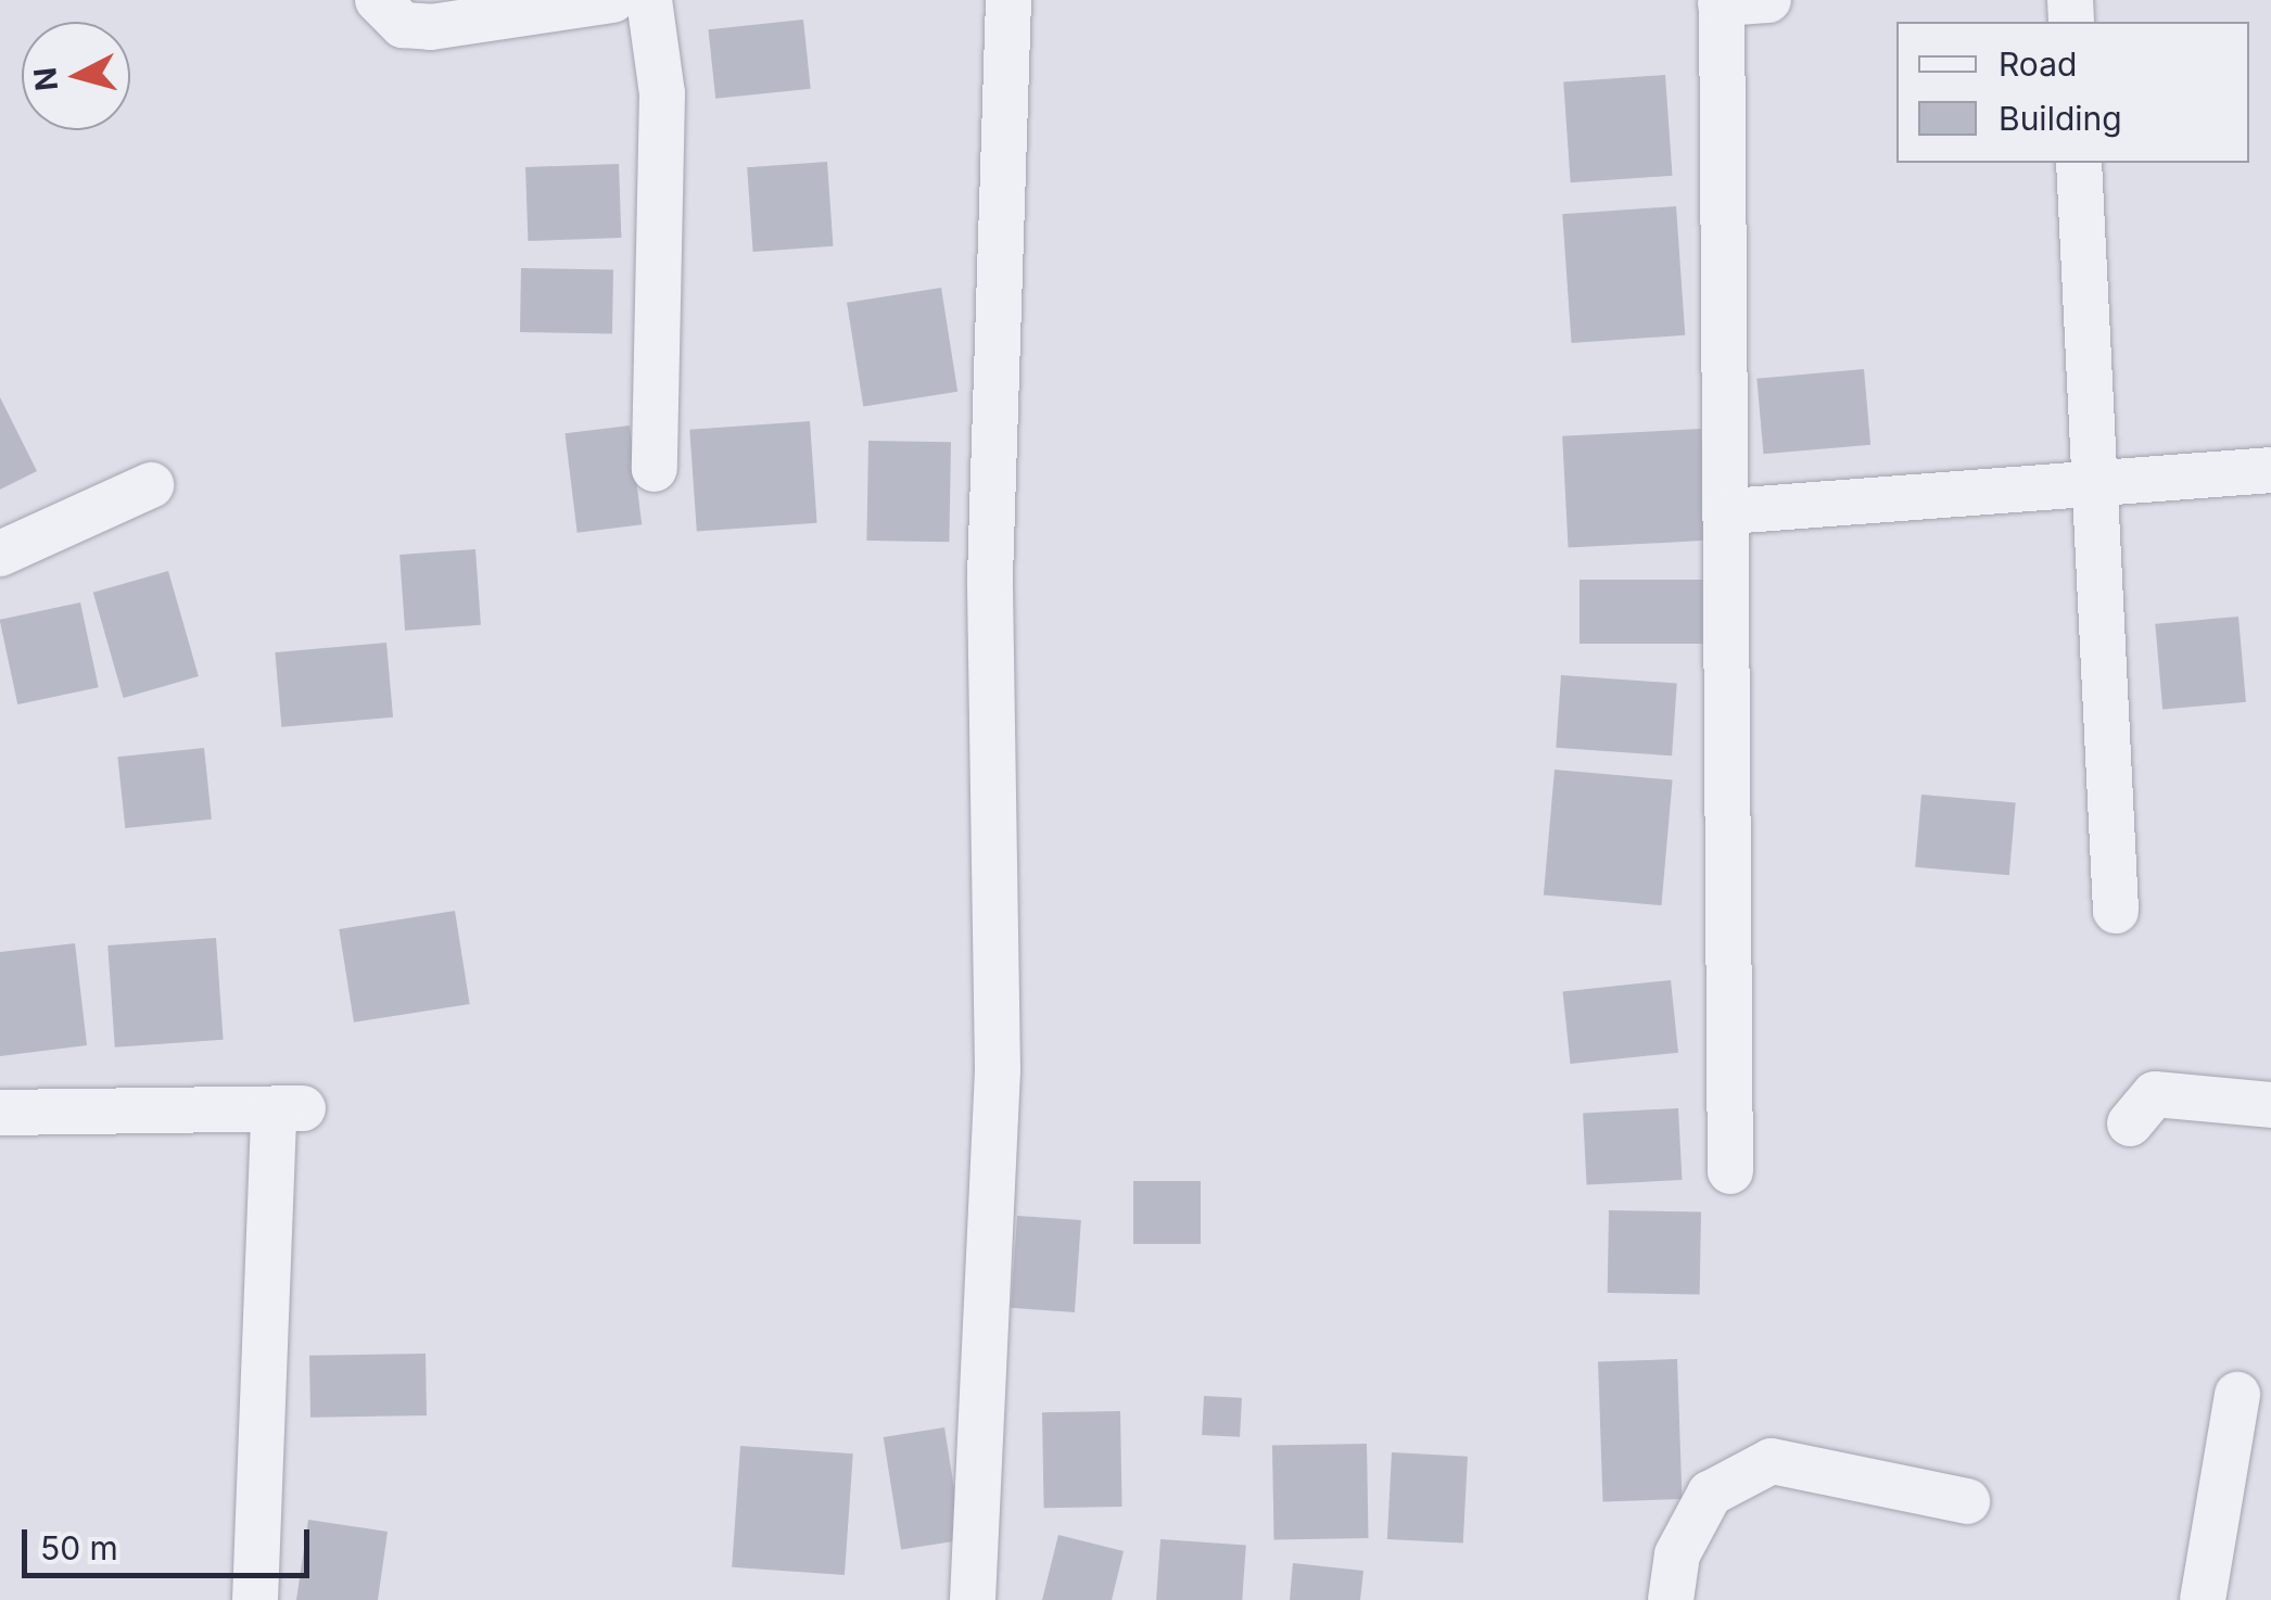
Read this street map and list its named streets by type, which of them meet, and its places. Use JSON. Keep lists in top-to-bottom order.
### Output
{
  "legend": ["Road", "Building"],
  "scale_bar": "50 m",
  "north": "left"
}
